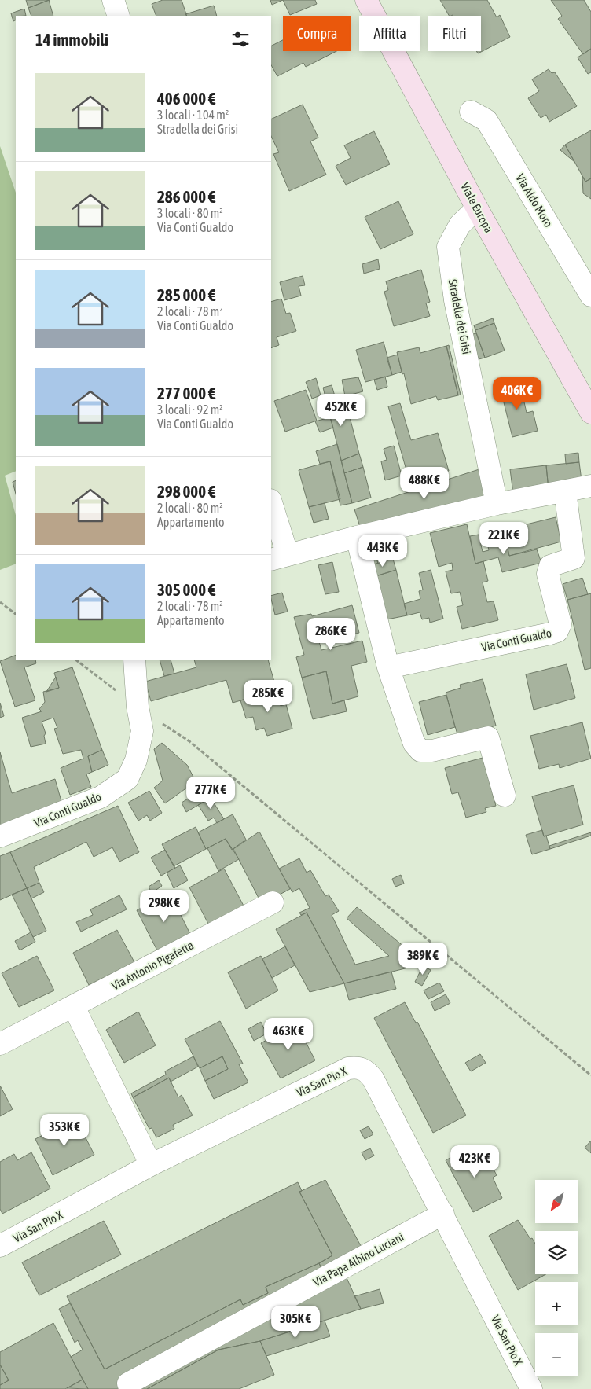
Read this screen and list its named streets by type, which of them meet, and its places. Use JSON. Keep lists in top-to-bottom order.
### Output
{
  "streets": {
    "main road": ["Viale Europa"],
    "street": [
      "Via Aldo Moro",
      "Stradella dei Grisi",
      "Via Conti Gualdo",
      "Via Antonio Pigafetta",
      "Via San Pio X",
      "Via Papa Albino Luciani"
    ]
  },
  "crossings": [
    ["Viale Europa", "Stradella dei Grisi"],
    ["Via San Pio X", "Via Papa Albino Luciani"]
  ],
  "north": "bottom left",
  "page": {
    "chip": ["Compra", "Affitta", "Filtri"],
    "heading": "14 immobili",
    "list": [
      {
        "name": "406 000 €",
        "note": "3 locali · 104 m² · Stradella dei Grisi"
      },
      {
        "name": "286 000 €",
        "note": "3 locali · 80 m² · Via Conti Gualdo"
      },
      {
        "name": "285 000 €",
        "note": "2 locali · 78 m² · Via Conti Gualdo"
      },
      {
        "name": "277 000 €",
        "note": "3 locali · 92 m² · Via Conti Gualdo"
      },
      {
        "name": "298 000 €",
        "note": "2 locali · 80 m² · Appartamento"
      },
      {
        "name": "305 000 €",
        "note": "2 locali · 78 m² · Appartamento"
      }
    ],
    "price": [
      "406K €",
      "452K €",
      "488K €",
      "221K €",
      "443K €",
      "286K €",
      "285K €",
      "277K €",
      "298K €",
      "389K €",
      "463K €",
      "353K €",
      "423K €",
      "305K €"
    ],
    "map_buttons": ["+", "−"]
  }
}
